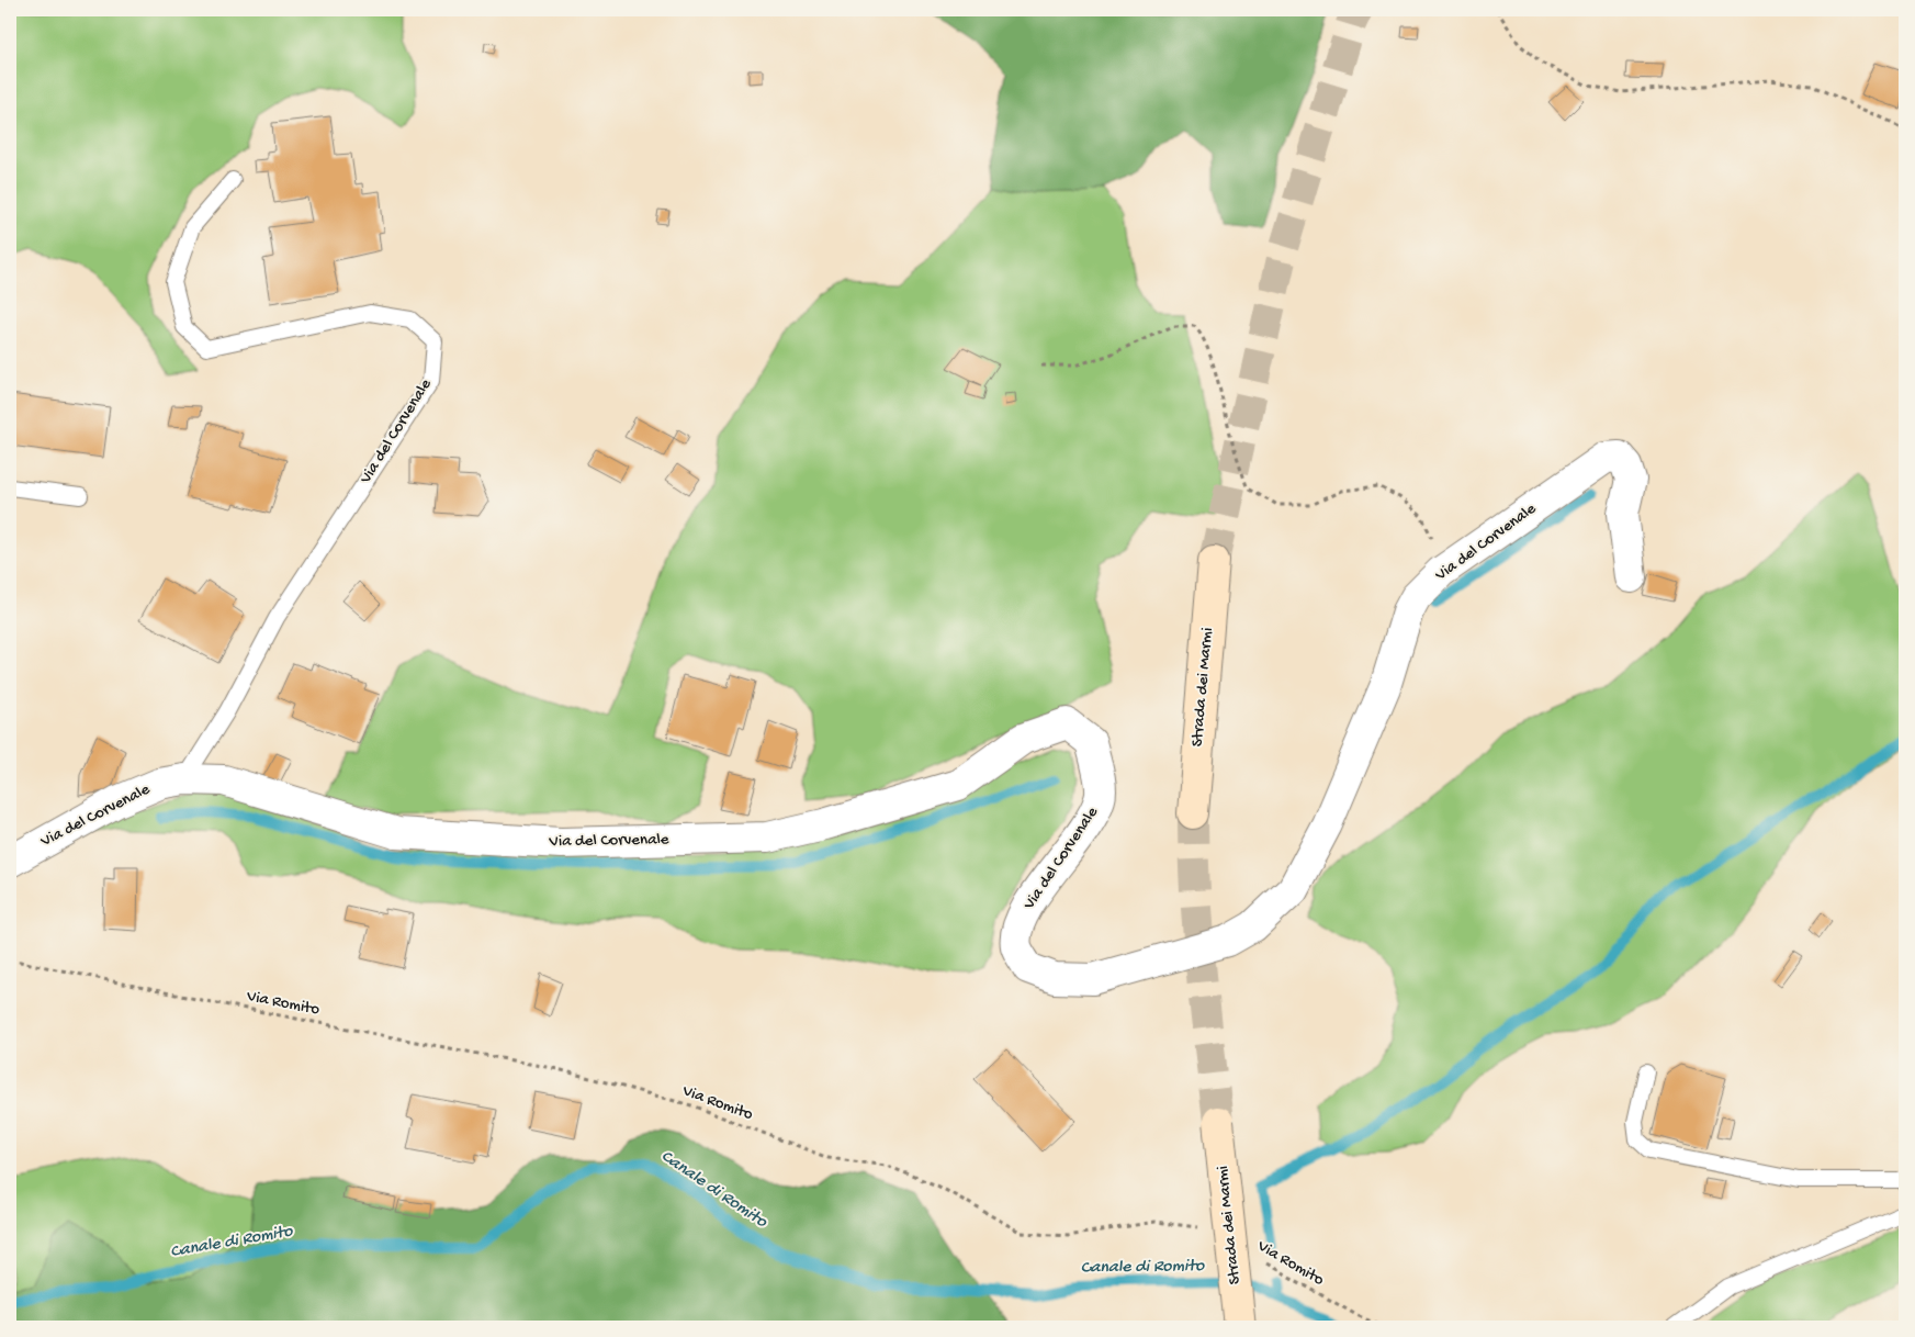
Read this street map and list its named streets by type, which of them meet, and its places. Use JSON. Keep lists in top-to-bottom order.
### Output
{
  "streets": {
    "main road": ["Strada dei Marmi"],
    "street": ["Via del Corvenale"],
    "path": ["Via Romito"]
  },
  "water": ["Canale di Romito"]
}
